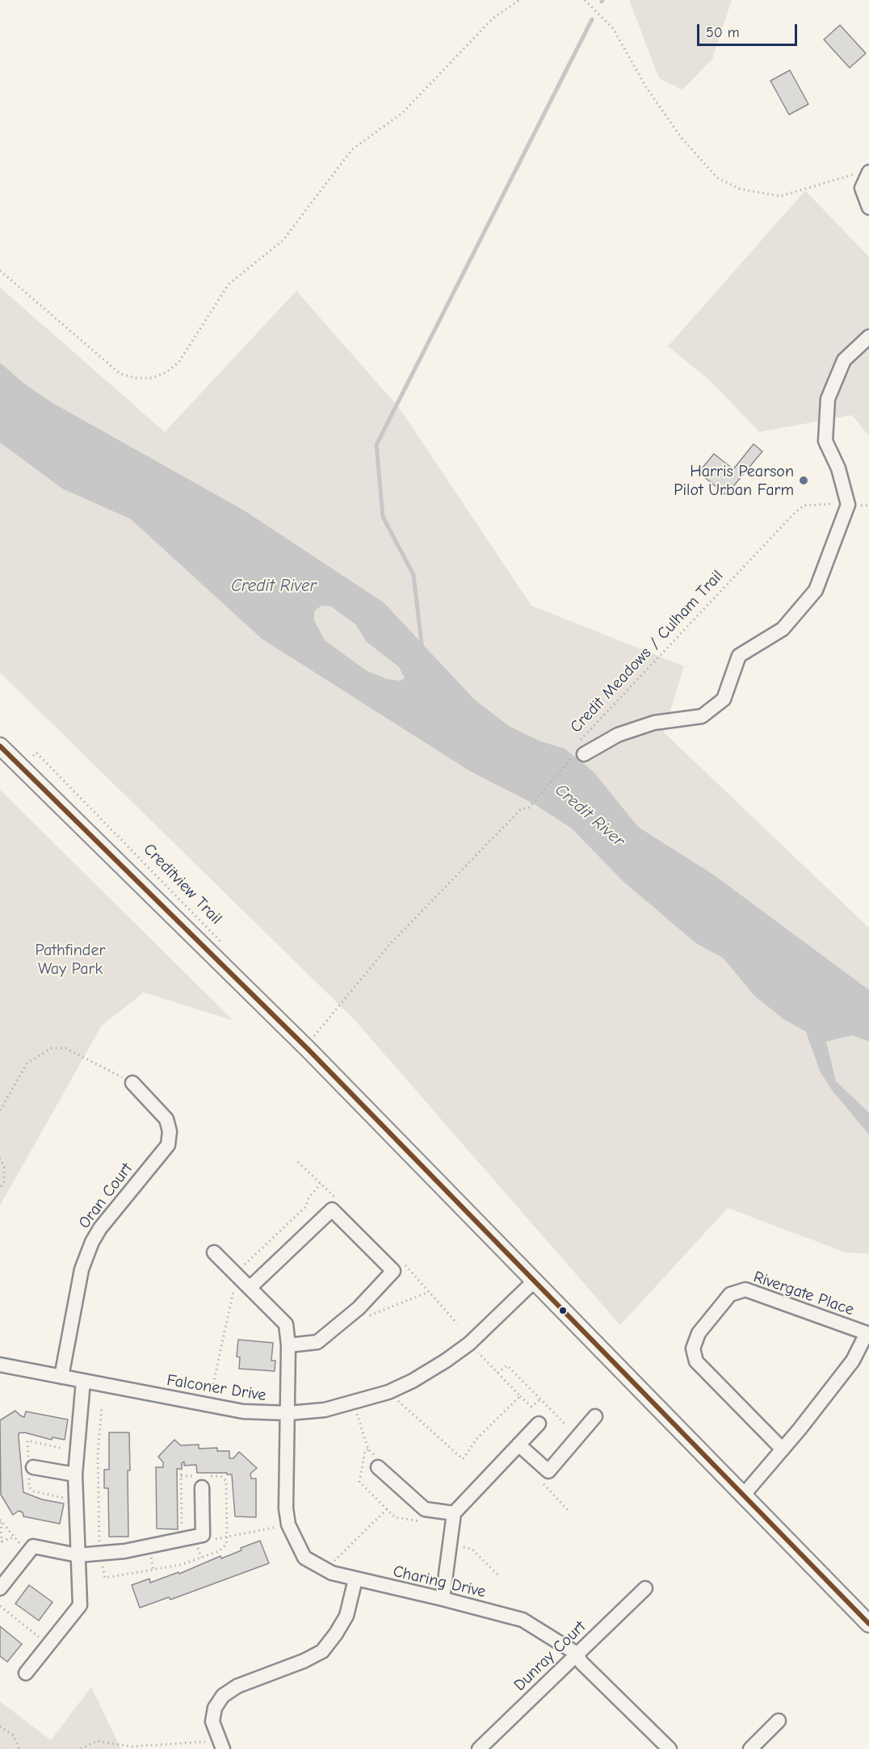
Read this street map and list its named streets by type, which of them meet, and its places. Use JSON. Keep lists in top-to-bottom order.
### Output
{
  "streets": {
    "street": [
      "Oran Court",
      "Rivergate Place",
      "Falconer Drive",
      "Charing Drive",
      "Dunray Court"
    ],
    "path": ["Credit Meadows / Culham Trail", "Creditview Trail"]
  },
  "crossings": [
    ["Oran Court", "Falconer Drive"],
    ["Falconer Drive", "Charing Drive"],
    ["Charing Drive", "Dunray Court"]
  ],
  "water": ["Credit River"],
  "parks": ["Pathfinder Way Park"],
  "places": ["Harris Pearson Pilot Urban Farm"],
  "scale_bar": "50 m"
}
